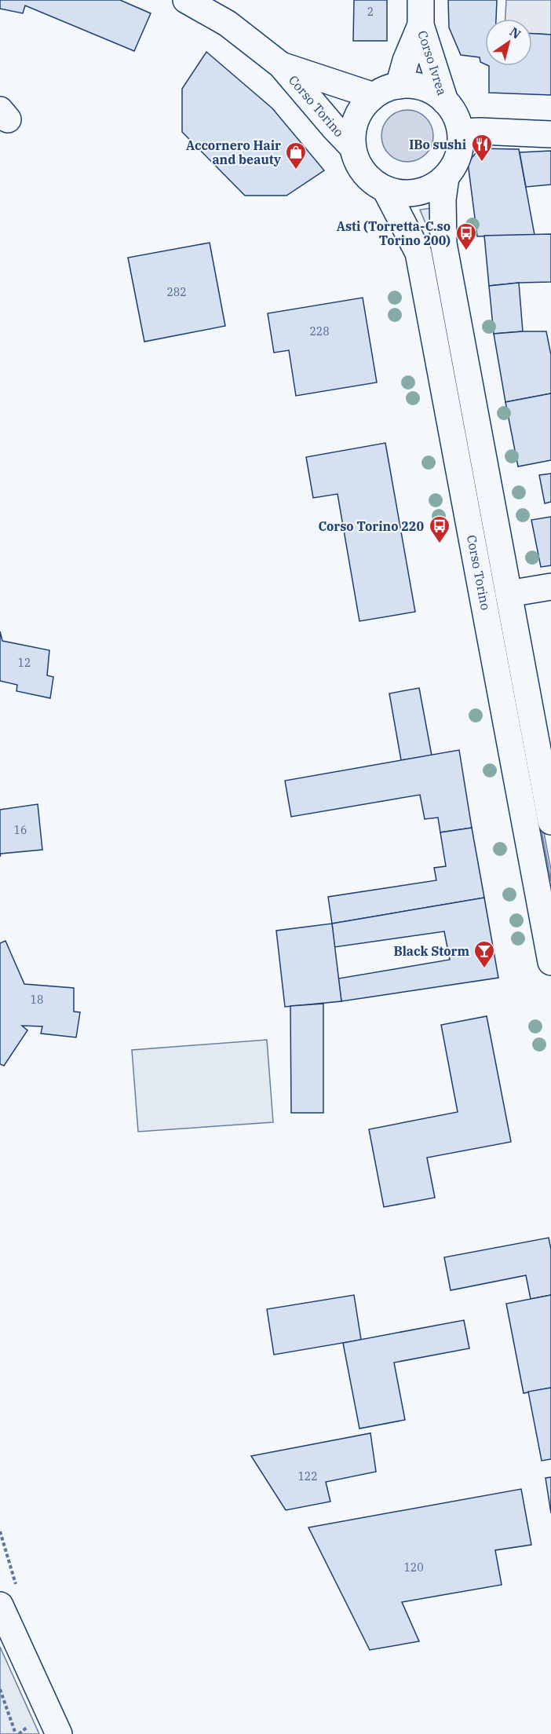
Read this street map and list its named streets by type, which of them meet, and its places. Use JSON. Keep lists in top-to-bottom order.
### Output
{
  "streets": {
    "main road": ["Corso Ivrea", "Corso Torino"]
  },
  "crossings": [
    ["Corso Ivrea", "Corso Torino"]
  ],
  "places": {
    "restaurant": ["IBo sushi"],
    "shop": ["Accornero Hair and beauty"],
    "bus stop": ["Asti (Torretta-C.so Torino 200)", "Corso Torino 220"],
    "bar": ["Black Storm"]
  },
  "house_numbers": [
    "2",
    "282",
    "228",
    "12",
    "16",
    "18",
    "122",
    "120"
  ],
  "north": "top right"
}
